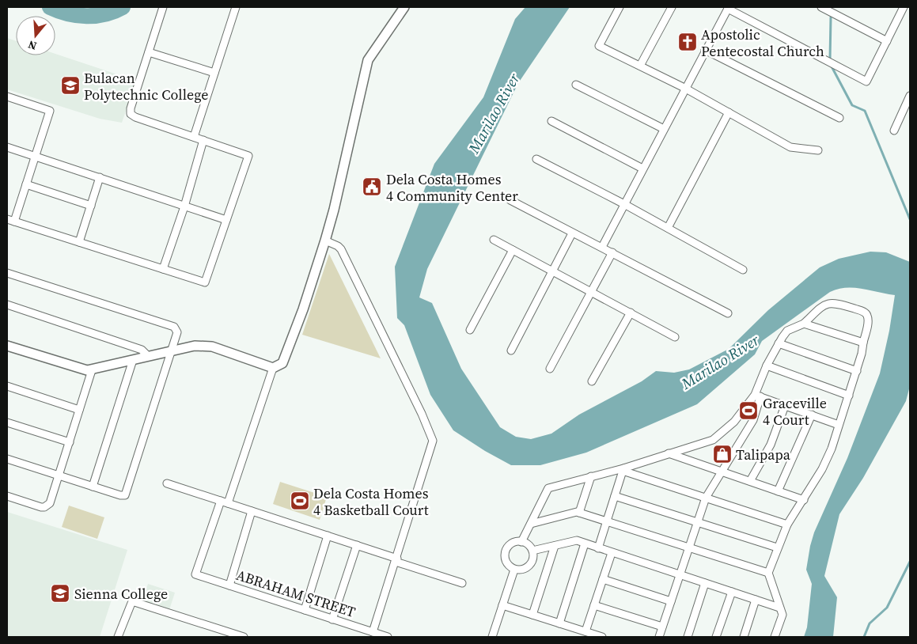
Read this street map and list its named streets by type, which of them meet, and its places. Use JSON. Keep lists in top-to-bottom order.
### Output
{
  "streets": {
    "street": ["ABRAHAM STREET"]
  },
  "water": ["Marilao River"],
  "places": {
    "church": ["Apostolic Pentecostal Church"],
    "school or university": ["Bulacan Polytechnic College", "Sienna College"],
    "public building": ["Dela Costa Homes 4 Community Center"],
    "sports": ["Graceville 4 Court", "Dela Costa Homes 4 Basketball Court"],
    "shop": ["Talipapa"]
  },
  "north": "bottom"
}
